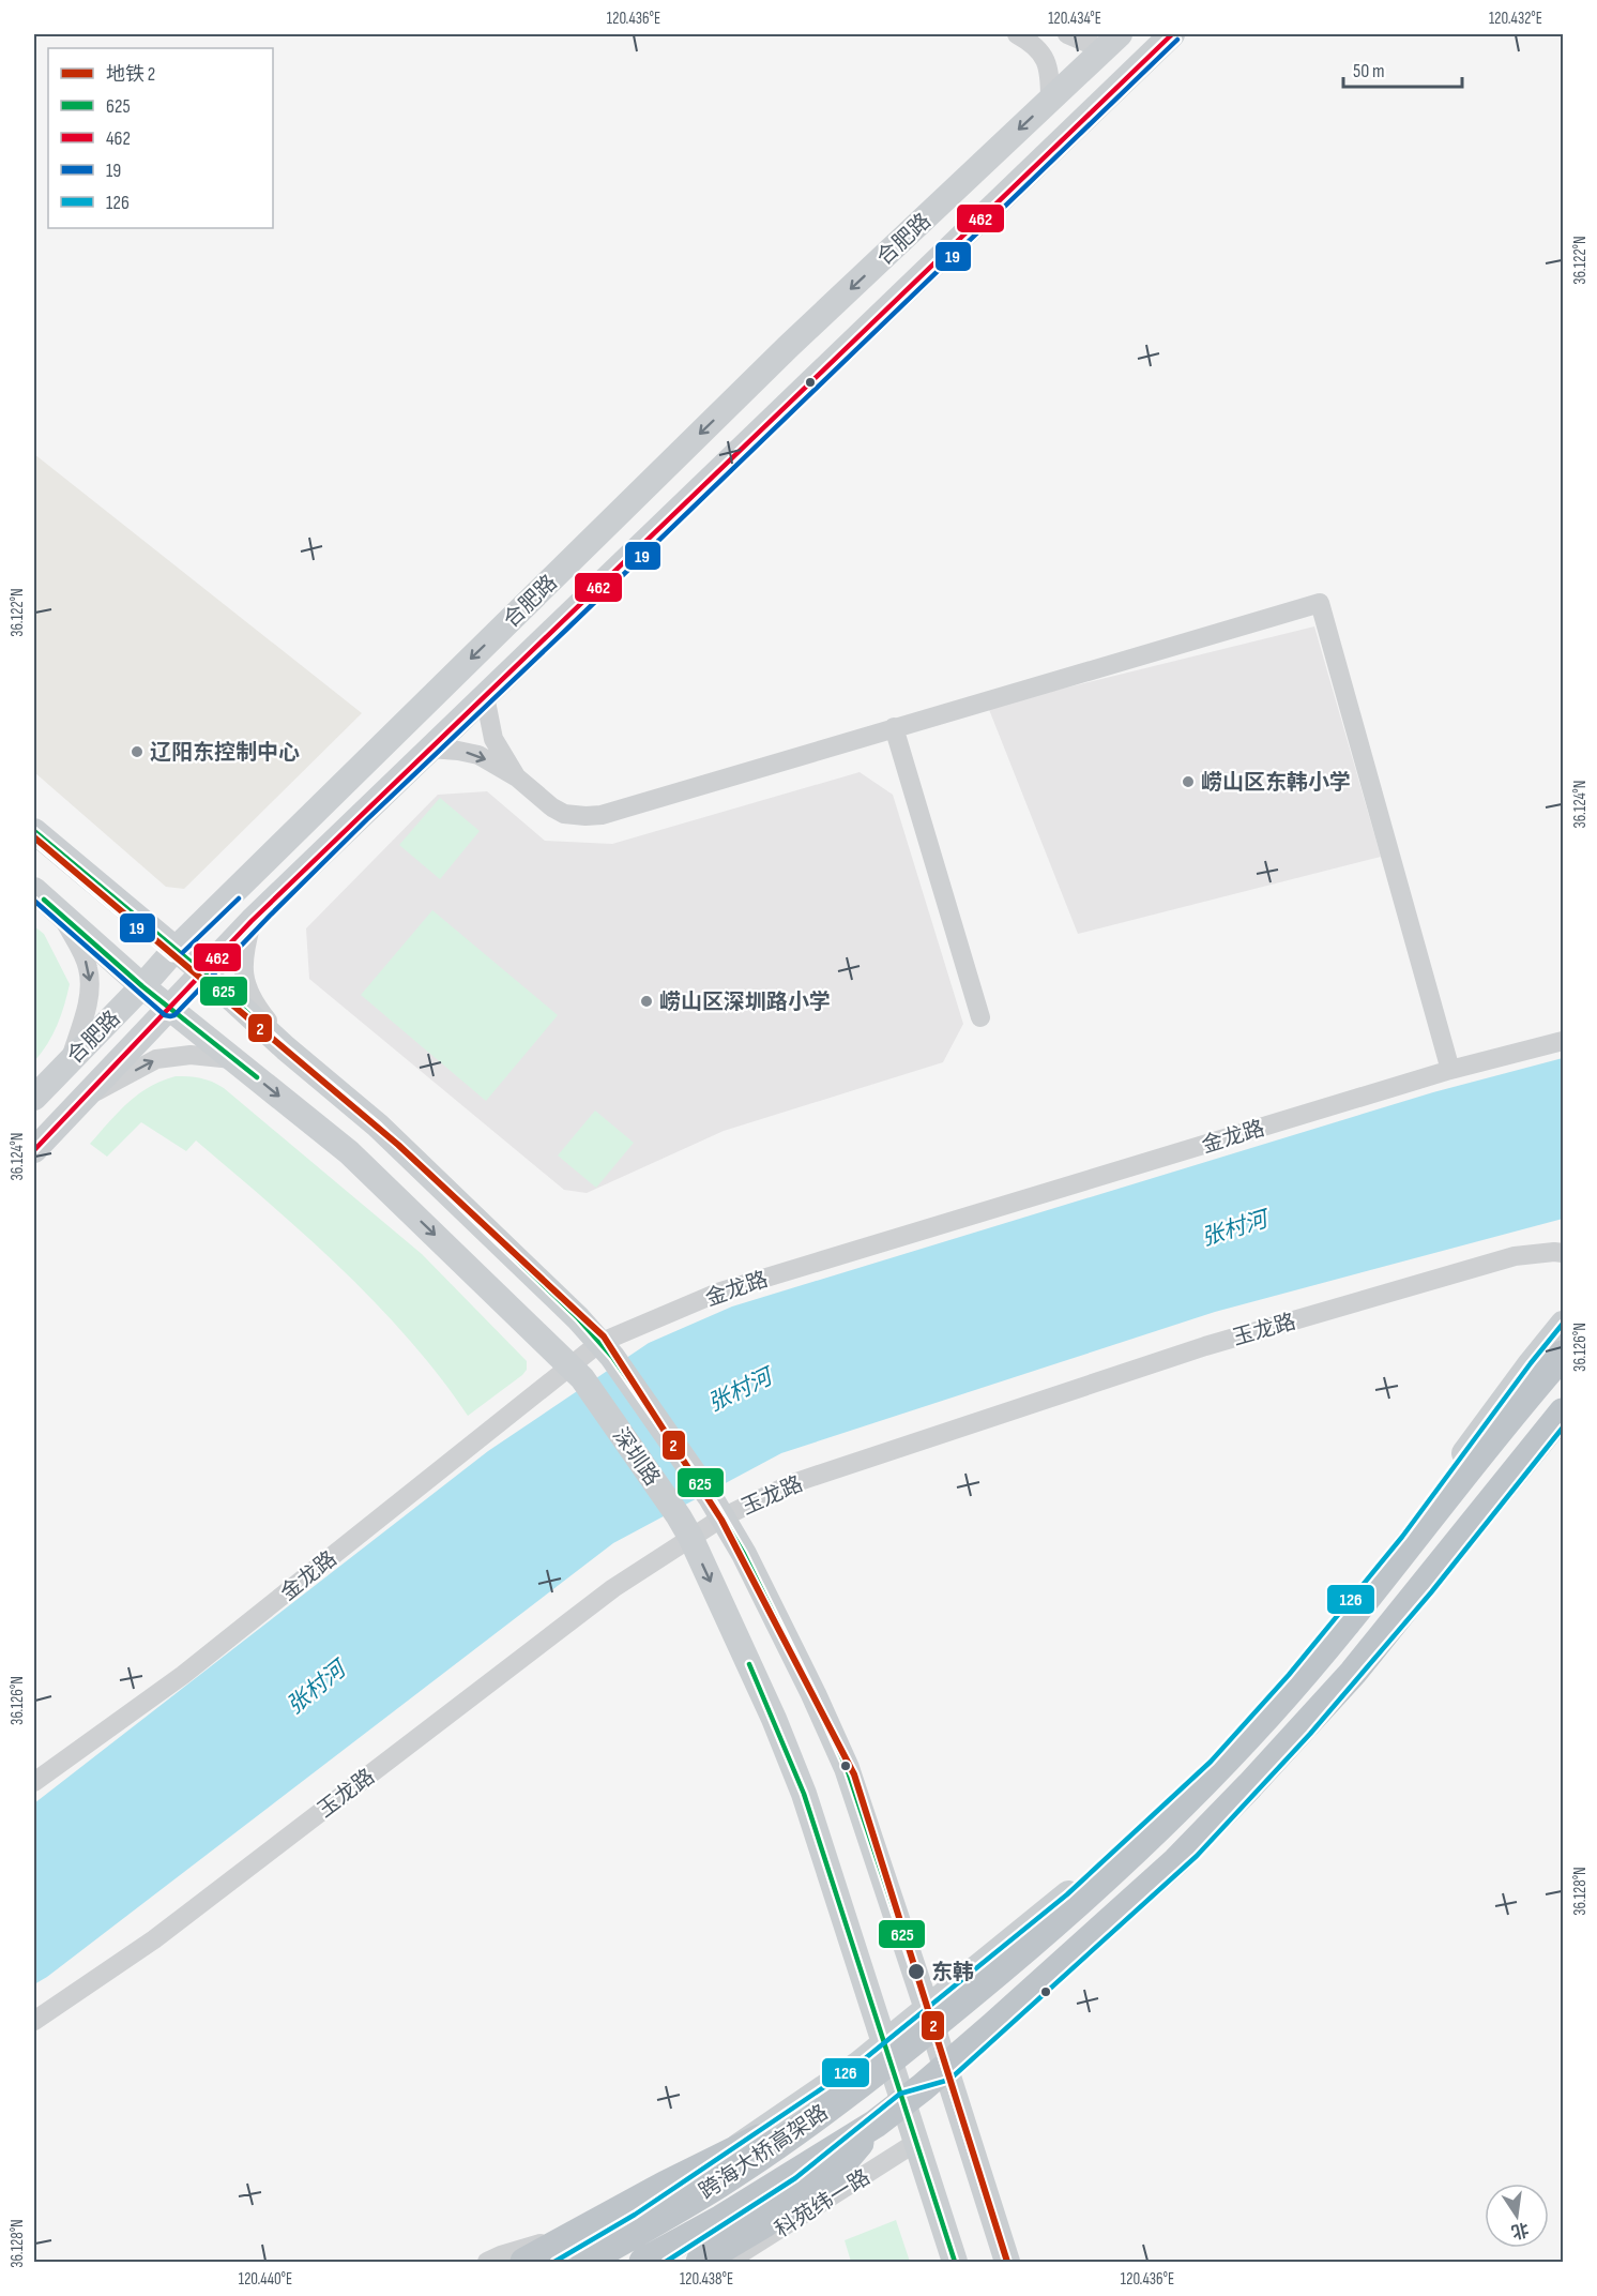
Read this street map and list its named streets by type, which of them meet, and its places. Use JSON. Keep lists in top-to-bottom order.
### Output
{
  "streets": {
    "highway": ["跨海大桥高架路"],
    "main road": ["合肥路", "深圳路", "科苑纬一路"],
    "street": ["金龙路", "玉龙路"]
  },
  "crossings": [
    ["合肥路", "深圳路"],
    ["金龙路", "深圳路"],
    ["玉龙路", "深圳路"],
    ["深圳路", "科苑纬一路"]
  ],
  "water": ["张村河"],
  "places": [
    "辽阳东控制中心",
    "崂山区东韩小学",
    "崂山区深圳路小学",
    "东韩"
  ],
  "lines": [
    "transit line 462",
    "transit line 19",
    "transit line 625",
    "metro line 2",
    "transit line 126"
  ],
  "legend": [
    "地铁 2",
    "625",
    "462",
    "19",
    "126"
  ],
  "scale_bar": "50 m",
  "north": "bottom",
  "coordinates": [
    "120.436°E",
    "120.434°E",
    "120.432°E",
    "36.122°N",
    "36.124°N",
    "36.126°N",
    "36.128°N",
    "120.440°E",
    "120.438°E"
  ]
}
